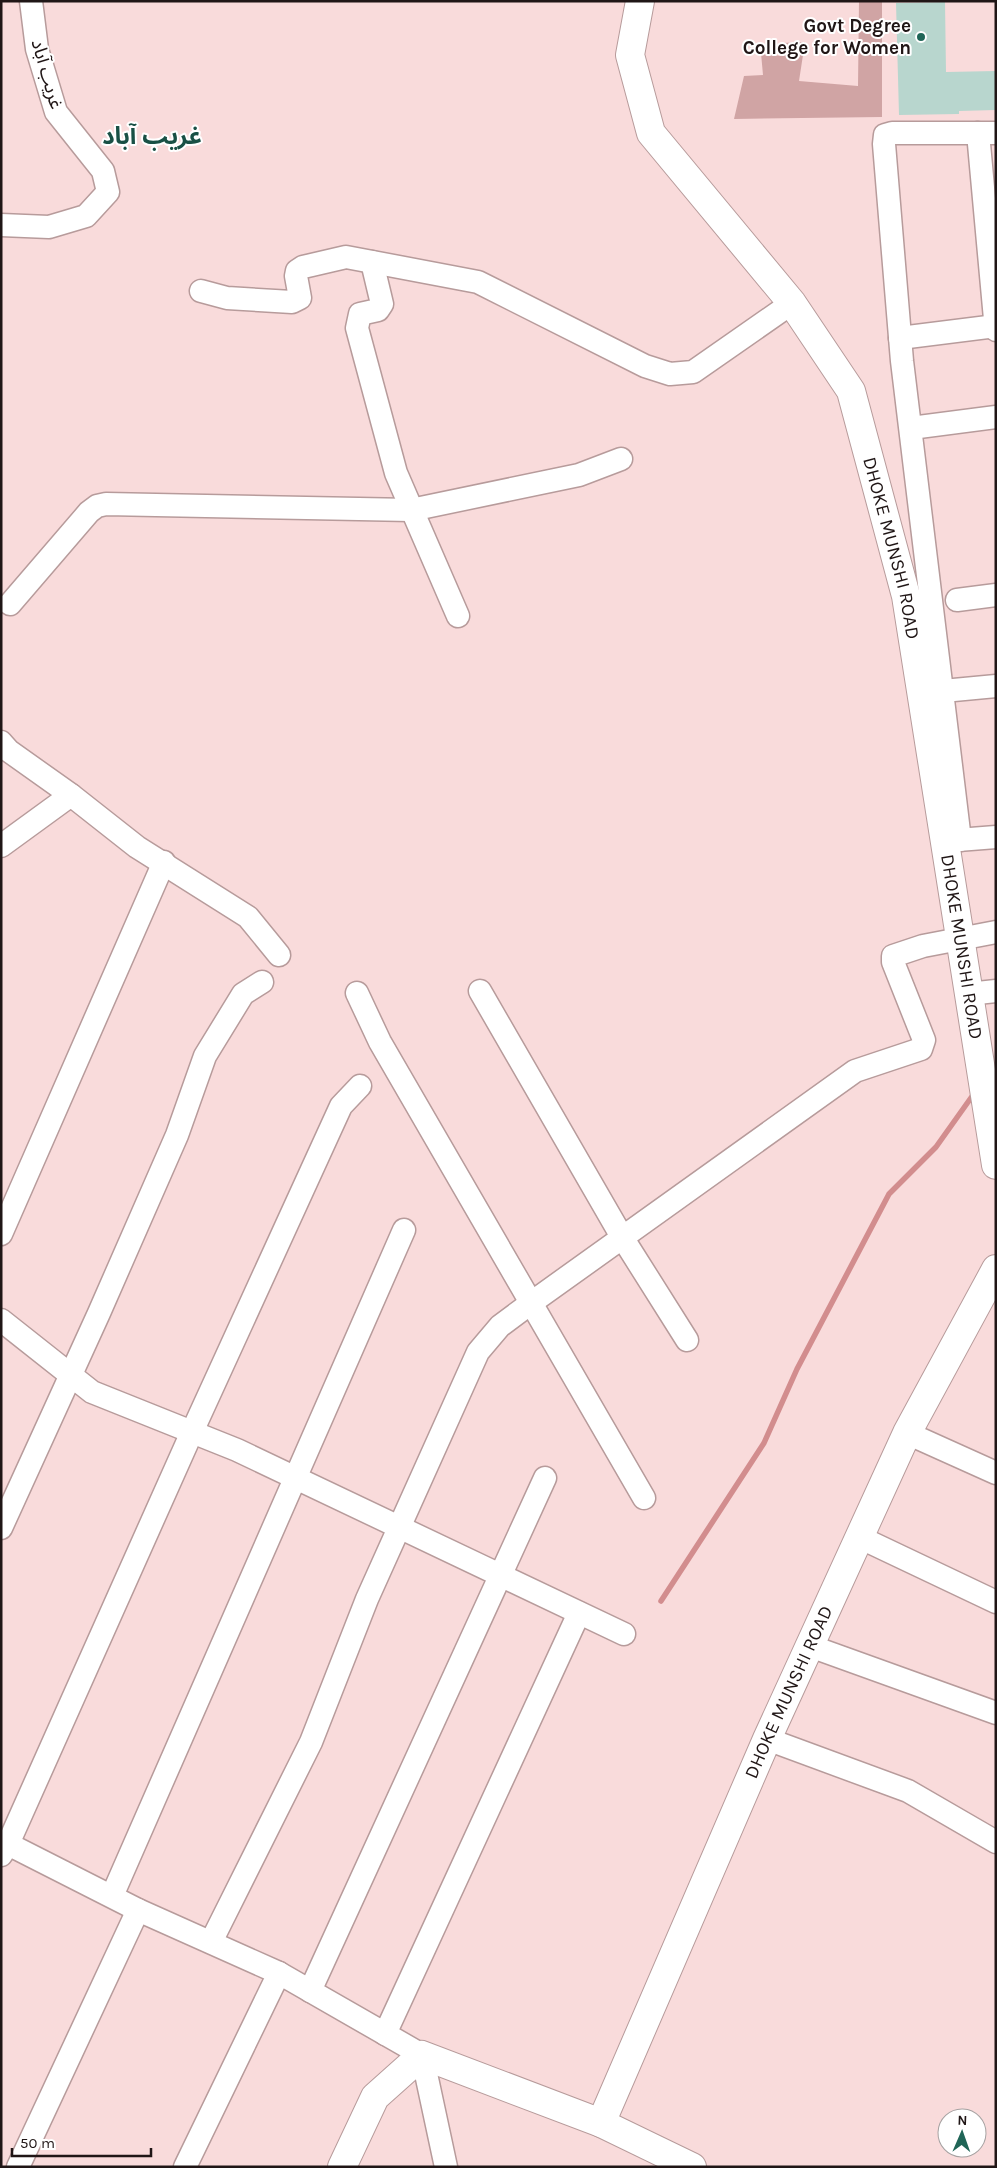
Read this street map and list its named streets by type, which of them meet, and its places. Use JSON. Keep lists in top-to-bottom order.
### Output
{
  "streets": {
    "street": ["غریب آباد", "DHOKE MUNSHI ROAD"]
  },
  "districts": ["غریب آباد"],
  "places": ["Govt Degree College for Women"],
  "scale_bar": "50 m",
  "north": "top"
}
